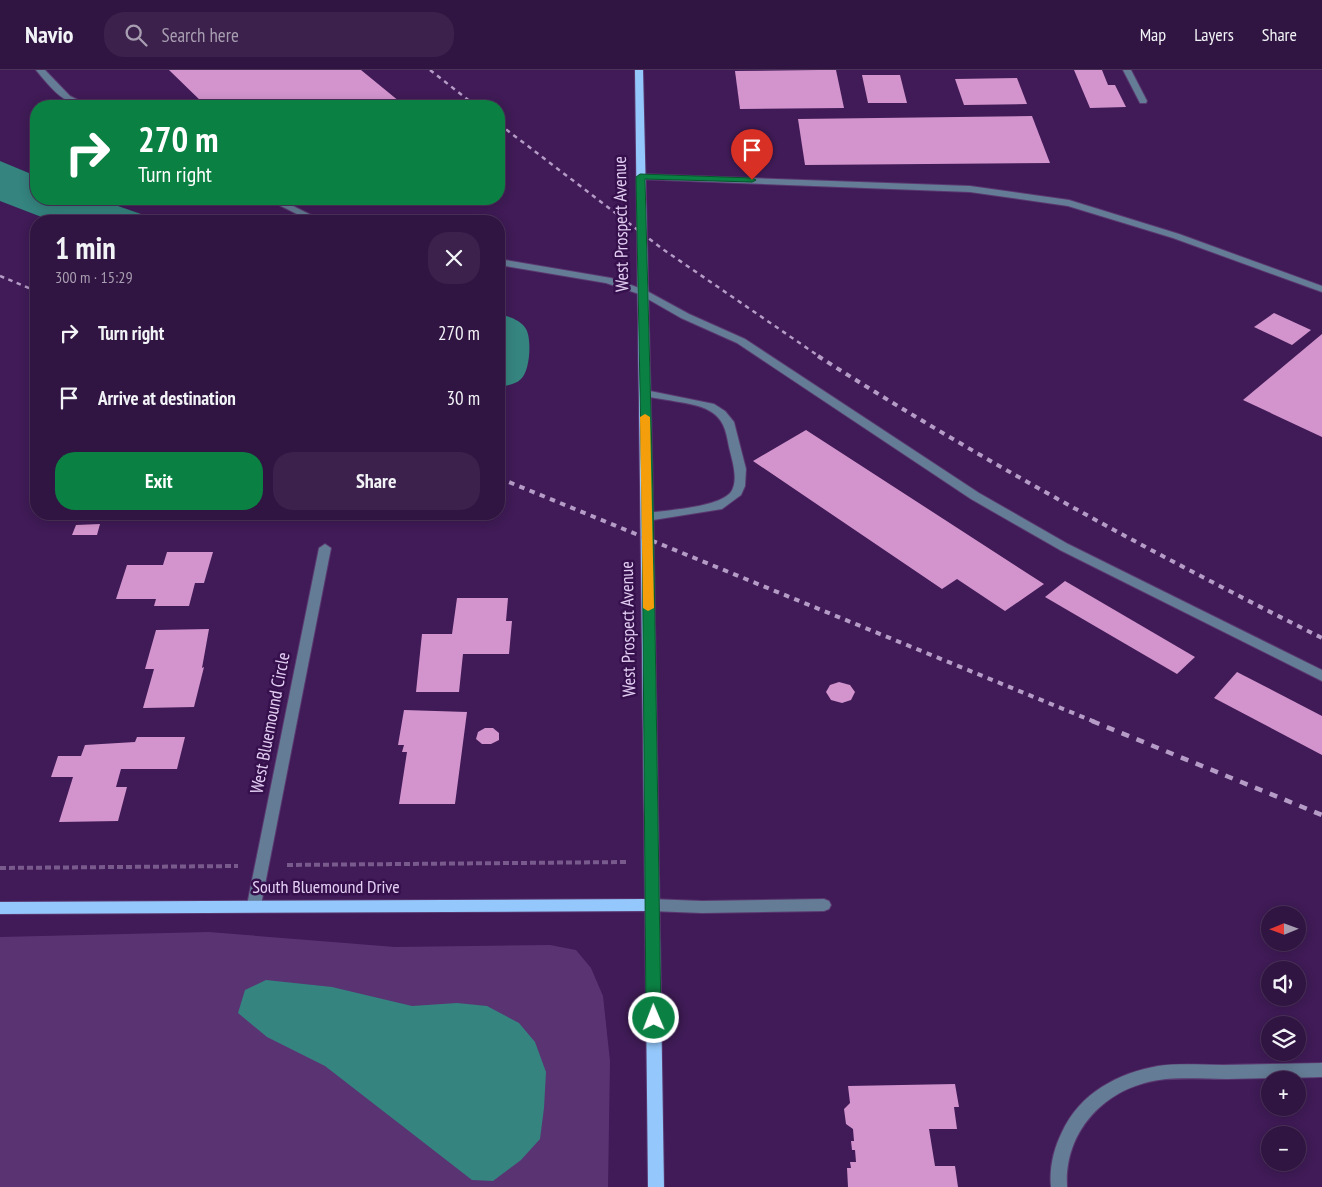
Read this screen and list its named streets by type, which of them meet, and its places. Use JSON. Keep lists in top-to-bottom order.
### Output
{
  "streets": {
    "main road": ["West Prospect Avenue", "South Bluemound Drive"],
    "street": ["West Bluemound Circle"]
  },
  "crossings": [
    ["West Prospect Avenue", "South Bluemound Drive"],
    ["West Bluemound Circle", "South Bluemound Drive"]
  ],
  "north": "left",
  "page": {
    "header": "Navio",
    "search": "Search here",
    "nav": ["Map", "Layers", "Share"],
    "turn": ["270 m", "Turn right"],
    "heading": ["1 min", "300 m · 15:29"],
    "list": [
      {
        "name": "Turn right",
        "value": "270 m"
      },
      {
        "name": "Arrive at destination",
        "value": "30 m"
      }
    ],
    "buttons": ["Exit", "Share"],
    "map_buttons": ["+", "−"]
  }
}
